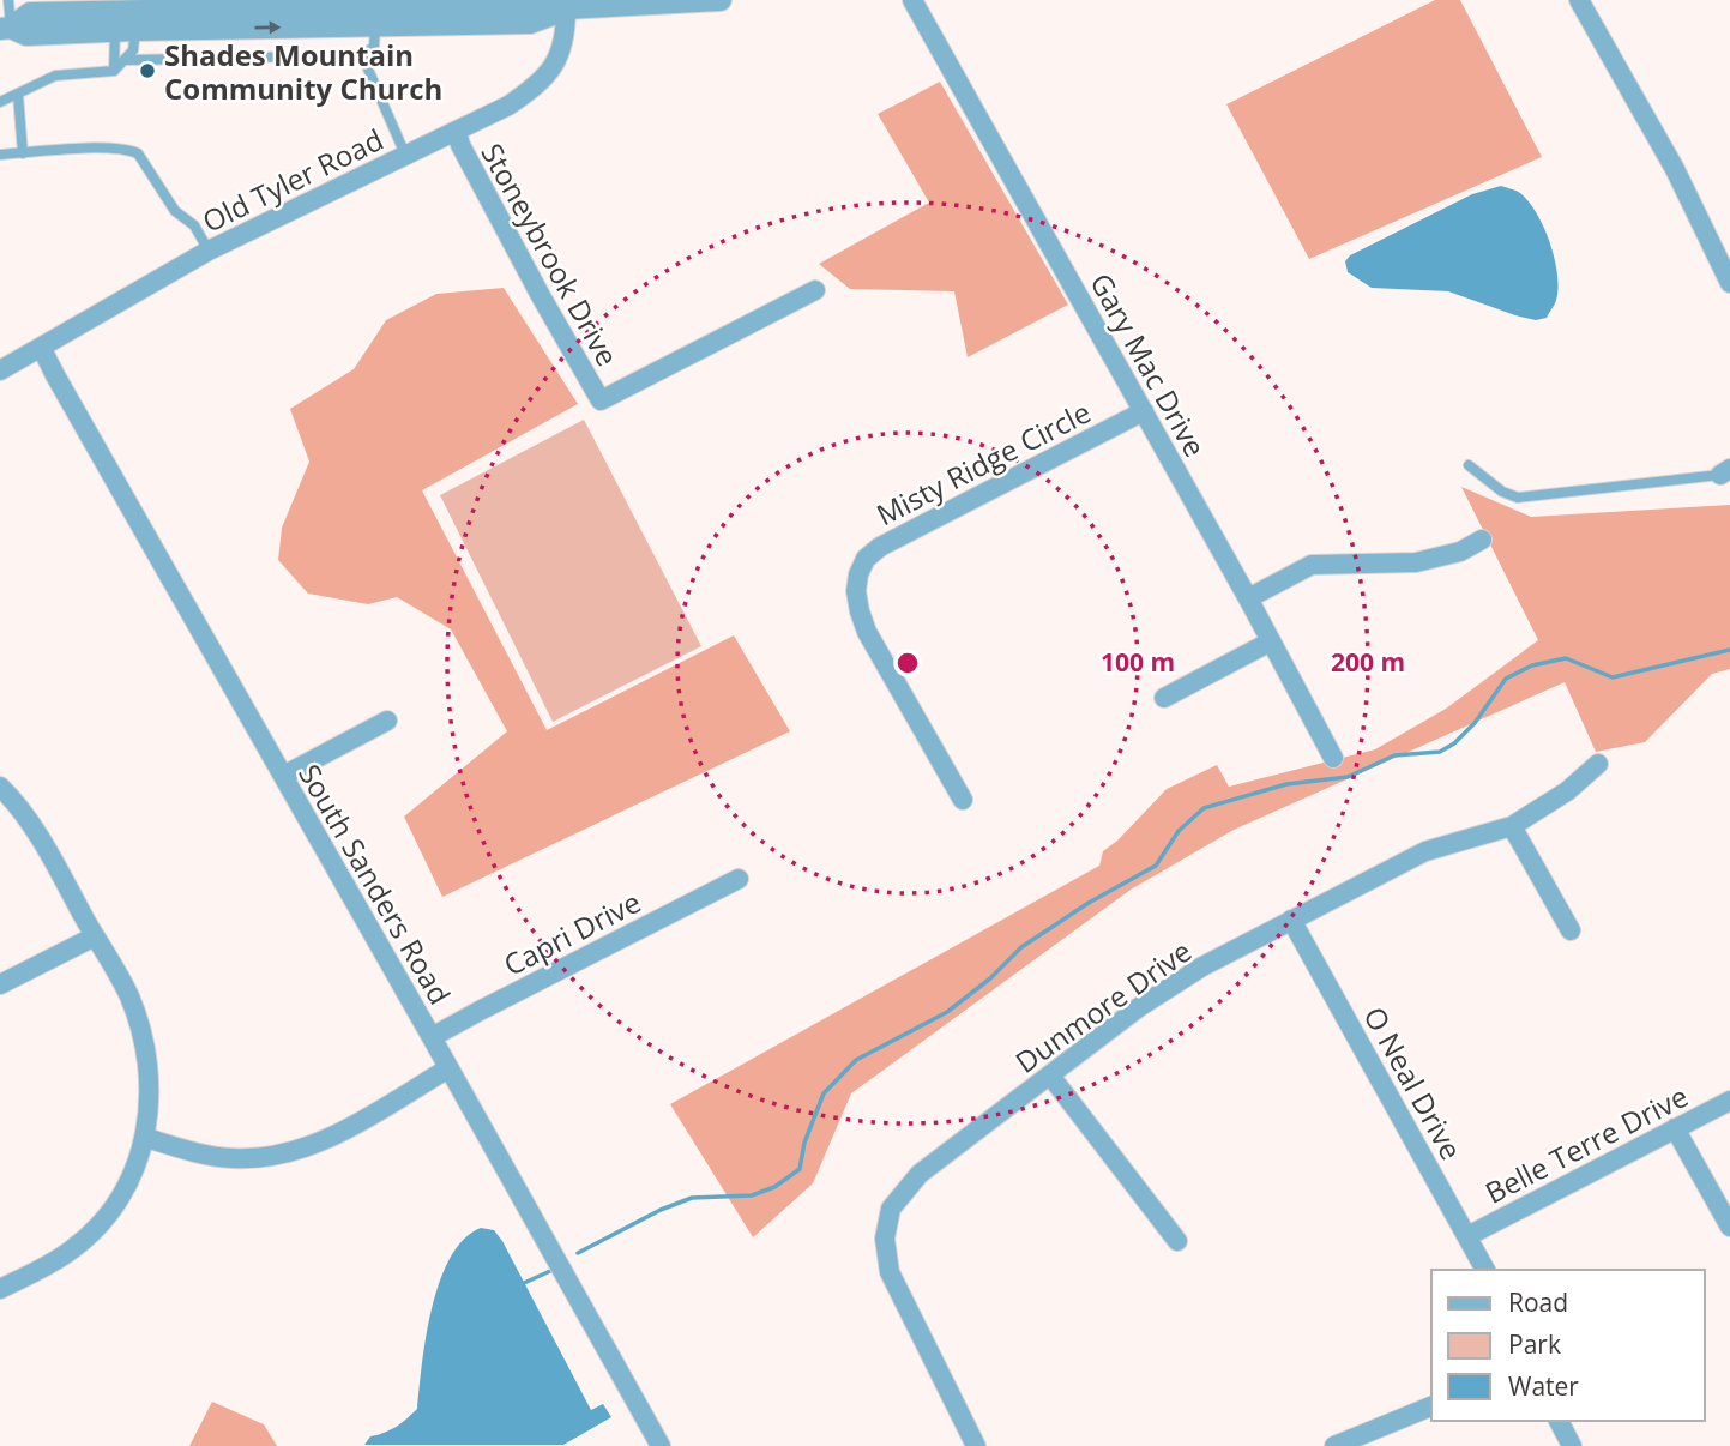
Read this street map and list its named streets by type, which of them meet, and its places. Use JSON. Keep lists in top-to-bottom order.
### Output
{
  "streets": {
    "street": [
      "Old Tyler Road",
      "Stoneybrook Drive",
      "Gary Mac Drive",
      "Misty Ridge Circle",
      "South Sanders Road",
      "Capri Drive",
      "Dunmore Drive",
      "O Neal Drive",
      "Belle Terre Drive"
    ]
  },
  "crossings": [
    ["Old Tyler Road", "Stoneybrook Drive"],
    ["Old Tyler Road", "South Sanders Road"],
    ["Gary Mac Drive", "Misty Ridge Circle"],
    ["South Sanders Road", "Capri Drive"],
    ["Dunmore Drive", "O Neal Drive"],
    ["O Neal Drive", "Belle Terre Drive"]
  ],
  "places": ["Shades Mountain Community Church"],
  "legend": ["Road", "Park", "Water"],
  "rings": ["100 m", "200 m"]
}
